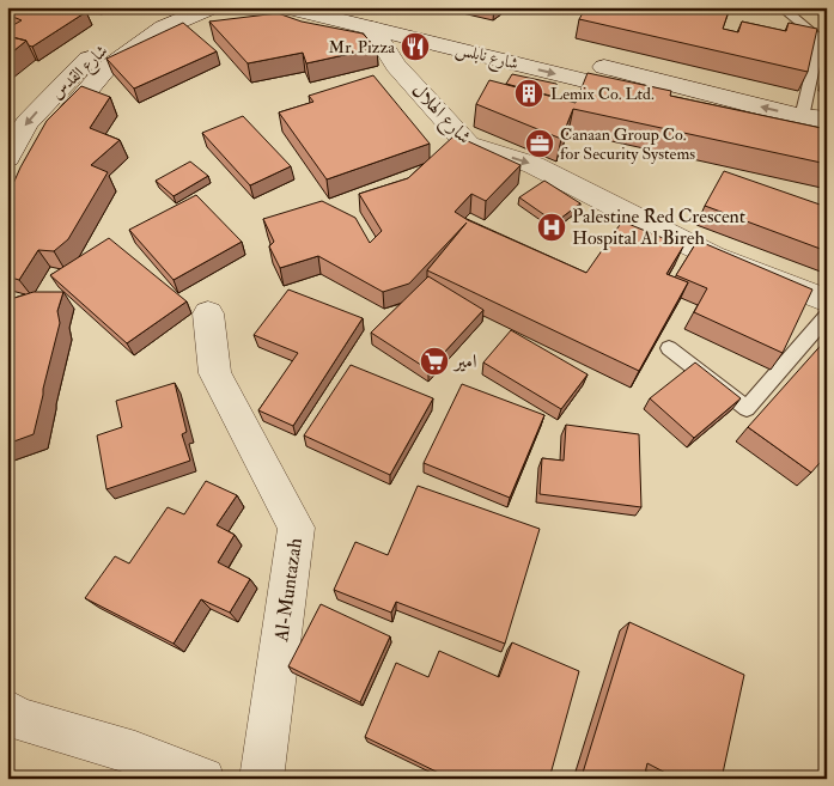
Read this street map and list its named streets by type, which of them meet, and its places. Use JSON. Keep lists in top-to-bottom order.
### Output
{
  "streets": {
    "main road": [
      "شارع نابلس",
      "شارع القدس",
      "شارع الهلال",
      "Al-Muntazah"
    ]
  },
  "crossings": [
    ["شارع نابلس", "شارع الهلال"]
  ],
  "one_way": ["شارع الهلال"],
  "places": {
    "restaurant": ["Mr. Pizza"],
    "building": ["Lemix Co. Ltd."],
    "office": ["Canaan Group Co. for Security Systems"],
    "hospital": ["Palestine Red Crescent Hospital Al Bireh"],
    "supermarket": ["امير"]
  }
}
